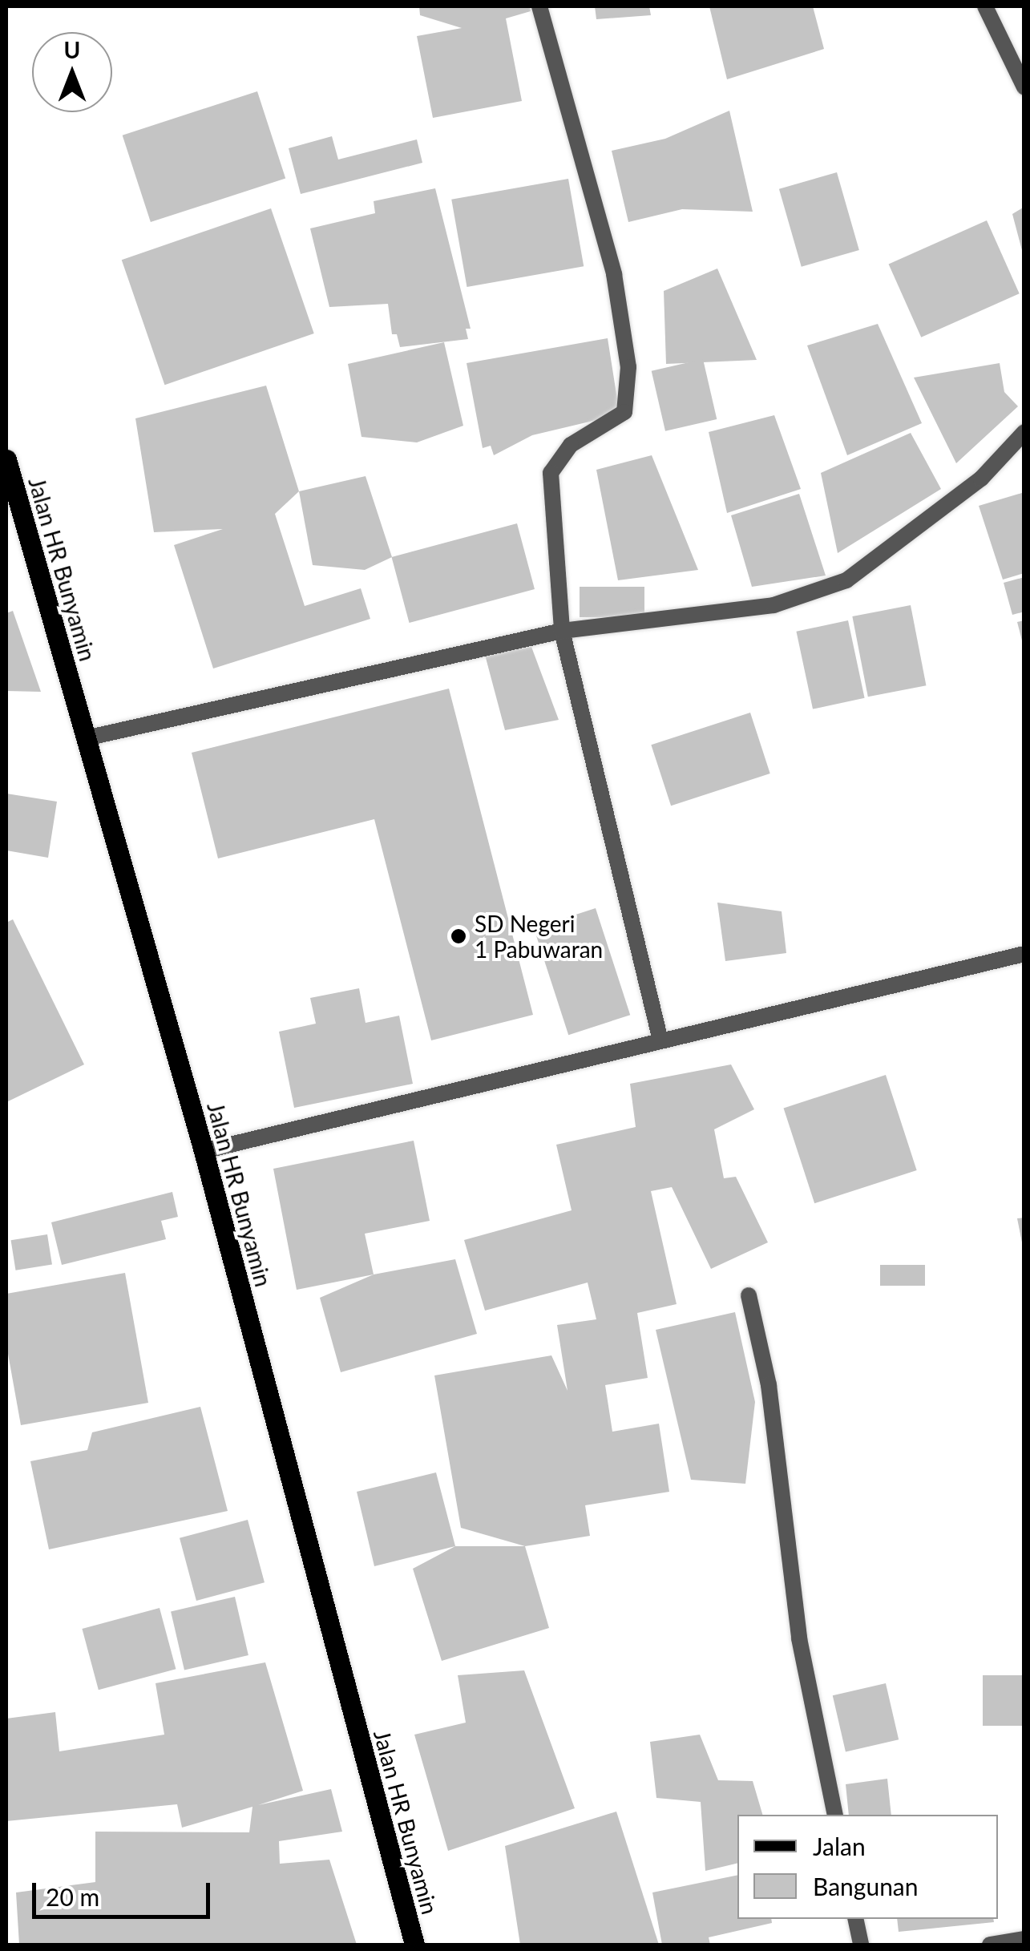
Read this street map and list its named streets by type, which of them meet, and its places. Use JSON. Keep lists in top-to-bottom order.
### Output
{
  "streets": {
    "main road": ["Jalan HR Bunyamin"]
  },
  "places": ["SD Negeri 1 Pabuwaran"],
  "legend": ["Jalan", "Bangunan"],
  "scale_bar": "20 m",
  "north": "top"
}
